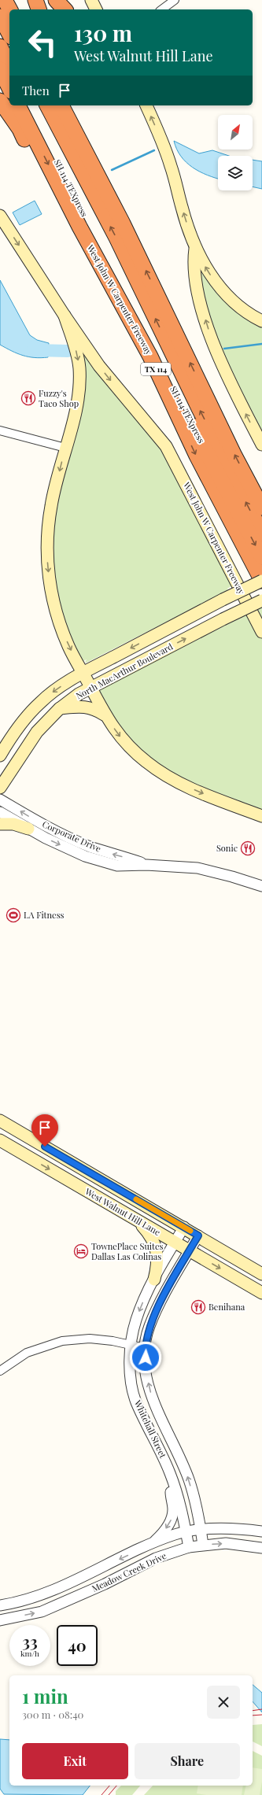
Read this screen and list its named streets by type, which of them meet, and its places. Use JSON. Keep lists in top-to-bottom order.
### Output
{
  "streets": {
    "highway": ["SH 114 TEXpress", "West John W Carpenter Freeway", "TX 114"],
    "main road": ["North MacArthur Boulevard", "West Walnut Hill Lane"],
    "street": ["Corporate Drive", "Whitehall Street", "Meadow Creek Drive"]
  },
  "crossings": [
    ["West John W Carpenter Freeway", "North MacArthur Boulevard"],
    ["West Walnut Hill Lane", "Whitehall Street"],
    ["Whitehall Street", "Meadow Creek Drive"]
  ],
  "places": {
    "restaurant": ["Fuzzy's Taco Shop", "Sonic", "Benihana"],
    "sports": ["LA Fitness"],
    "hotel": ["TownePlace Suites Dallas Las Colinas"]
  },
  "north": "top right",
  "page": {
    "turn": ["130 m", "West Walnut Hill Lane"],
    "then": "Then",
    "speed": "33 km/h",
    "limit": "40",
    "heading": ["1 min", "300 m · 08:40"],
    "buttons": ["Exit", "Share"]
  }
}
